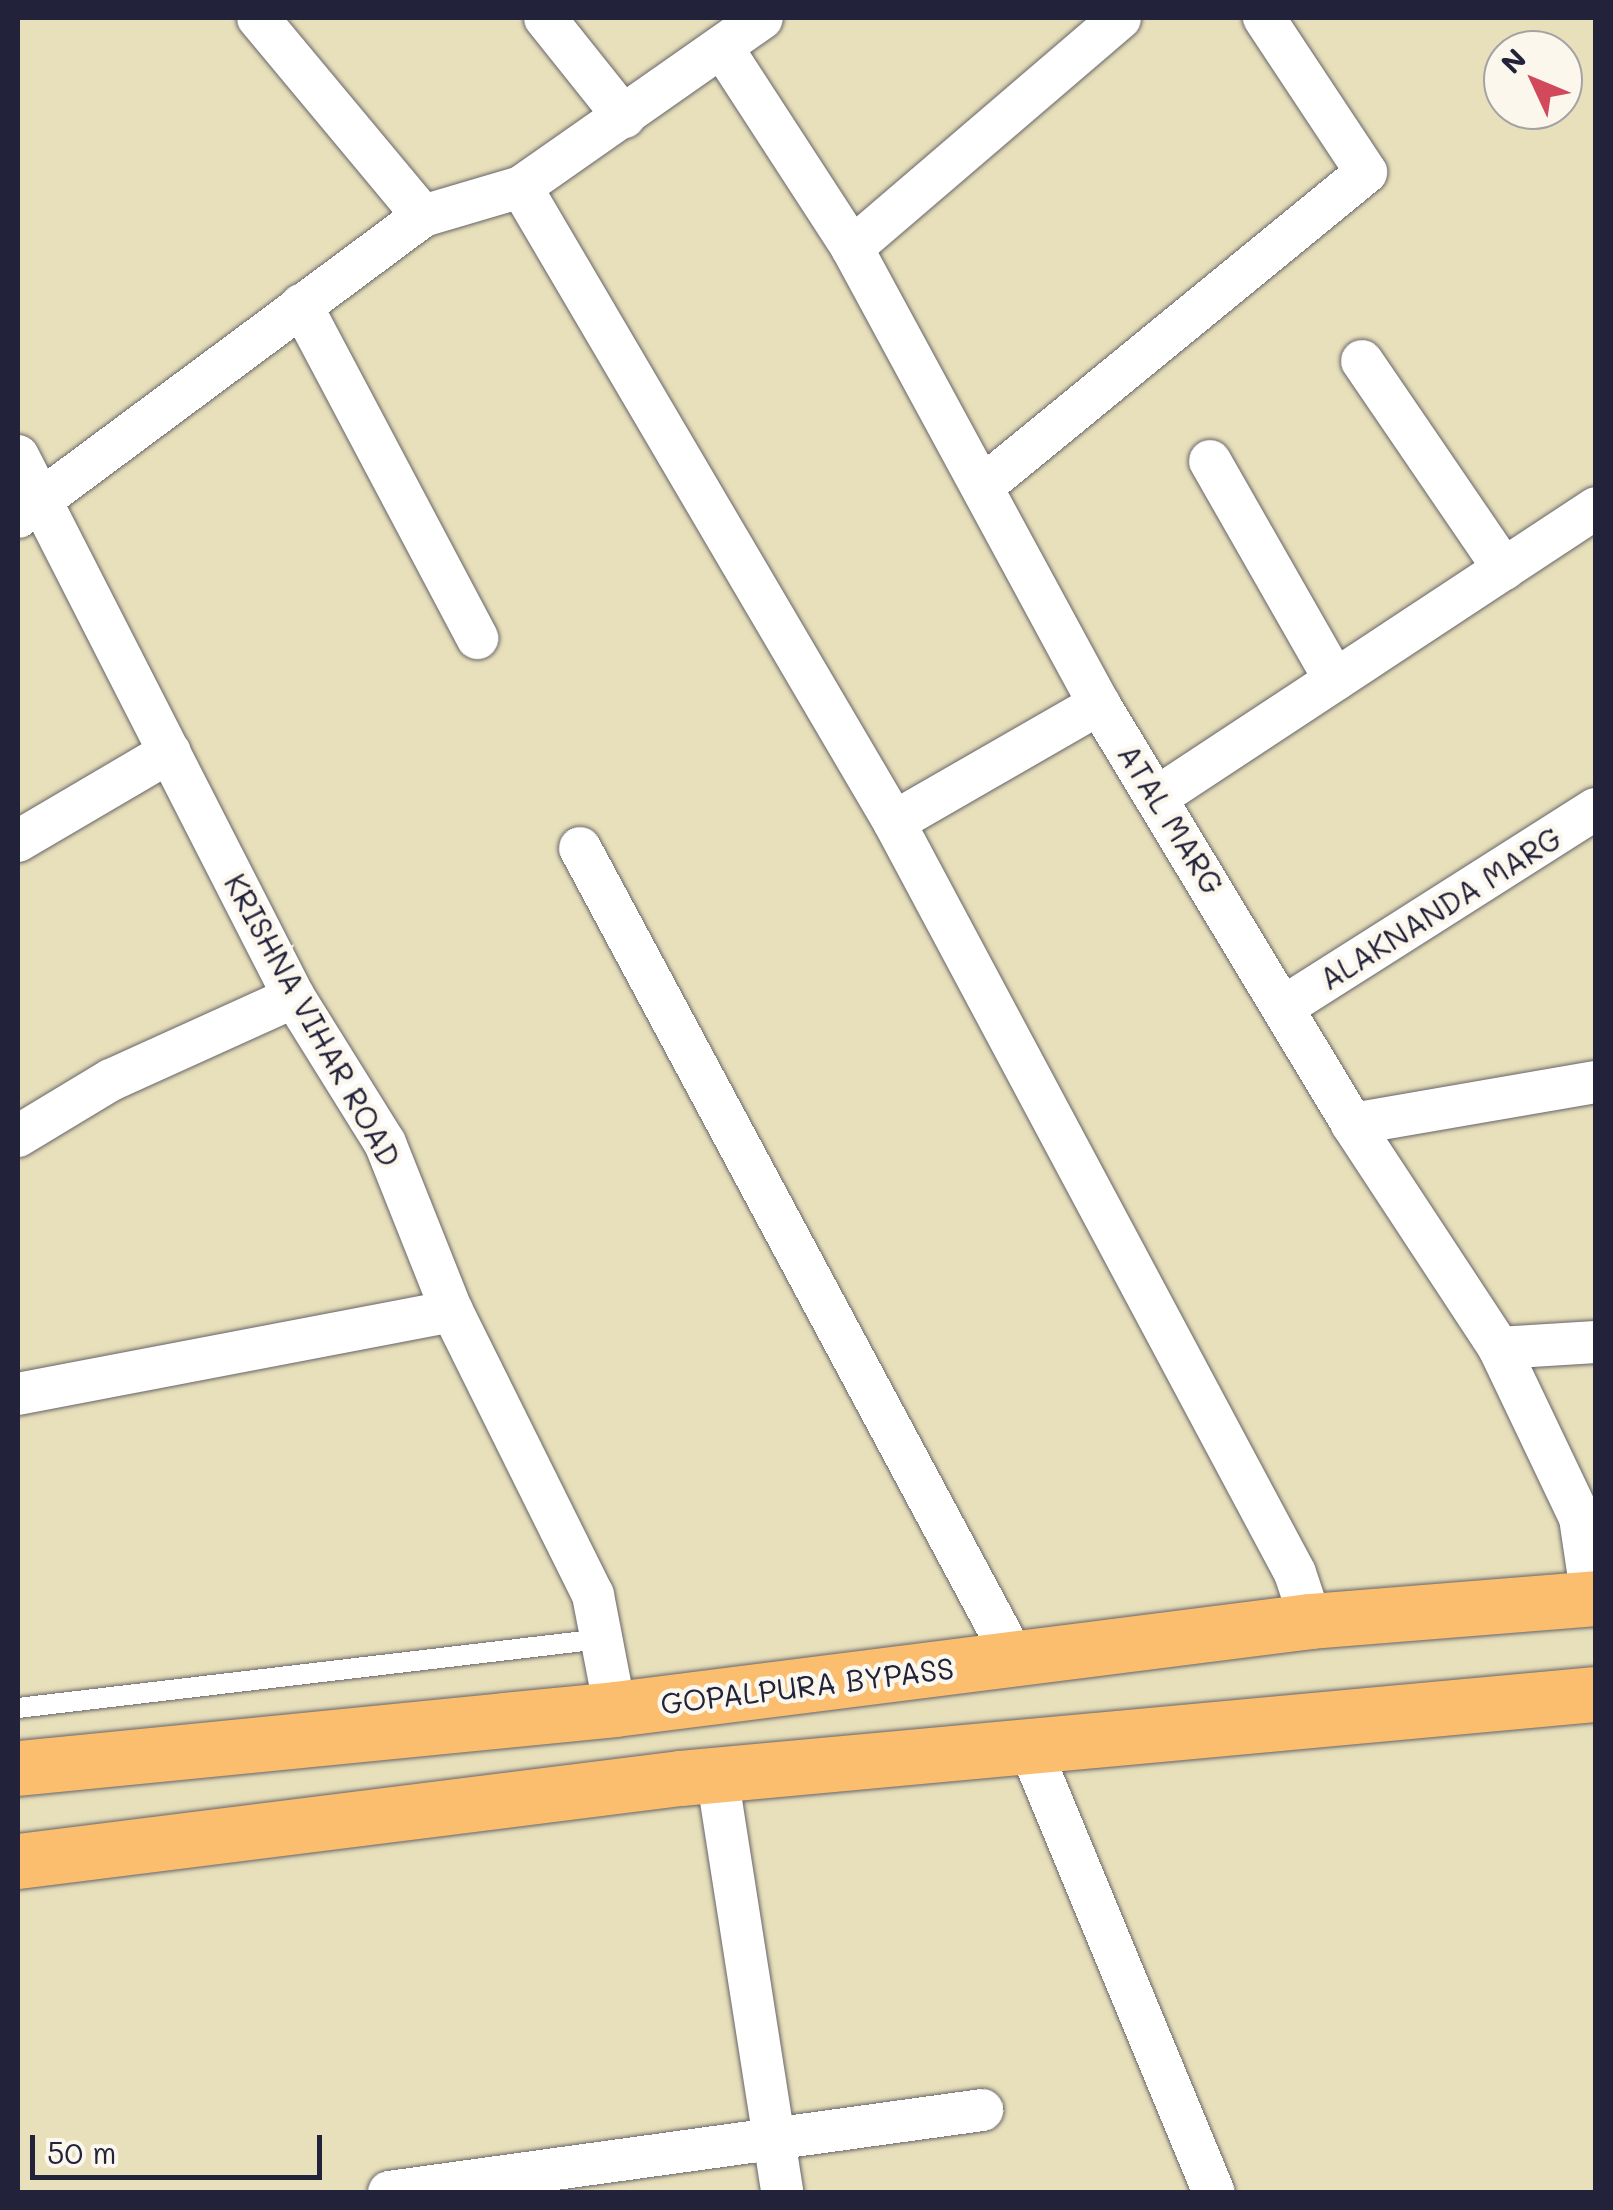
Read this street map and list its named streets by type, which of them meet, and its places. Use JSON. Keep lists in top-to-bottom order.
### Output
{
  "streets": {
    "main road": ["GOPALPURA BYPASS"],
    "street": ["ATAL MARG", "ALAKNANDA MARG", "KRISHNA VIHAR ROAD"]
  },
  "crossings": [
    ["ATAL MARG", "ALAKNANDA MARG"],
    ["ATAL MARG", "GOPALPURA BYPASS"],
    ["KRISHNA VIHAR ROAD", "GOPALPURA BYPASS"]
  ],
  "scale_bar": "50 m",
  "north": "top left"
}
